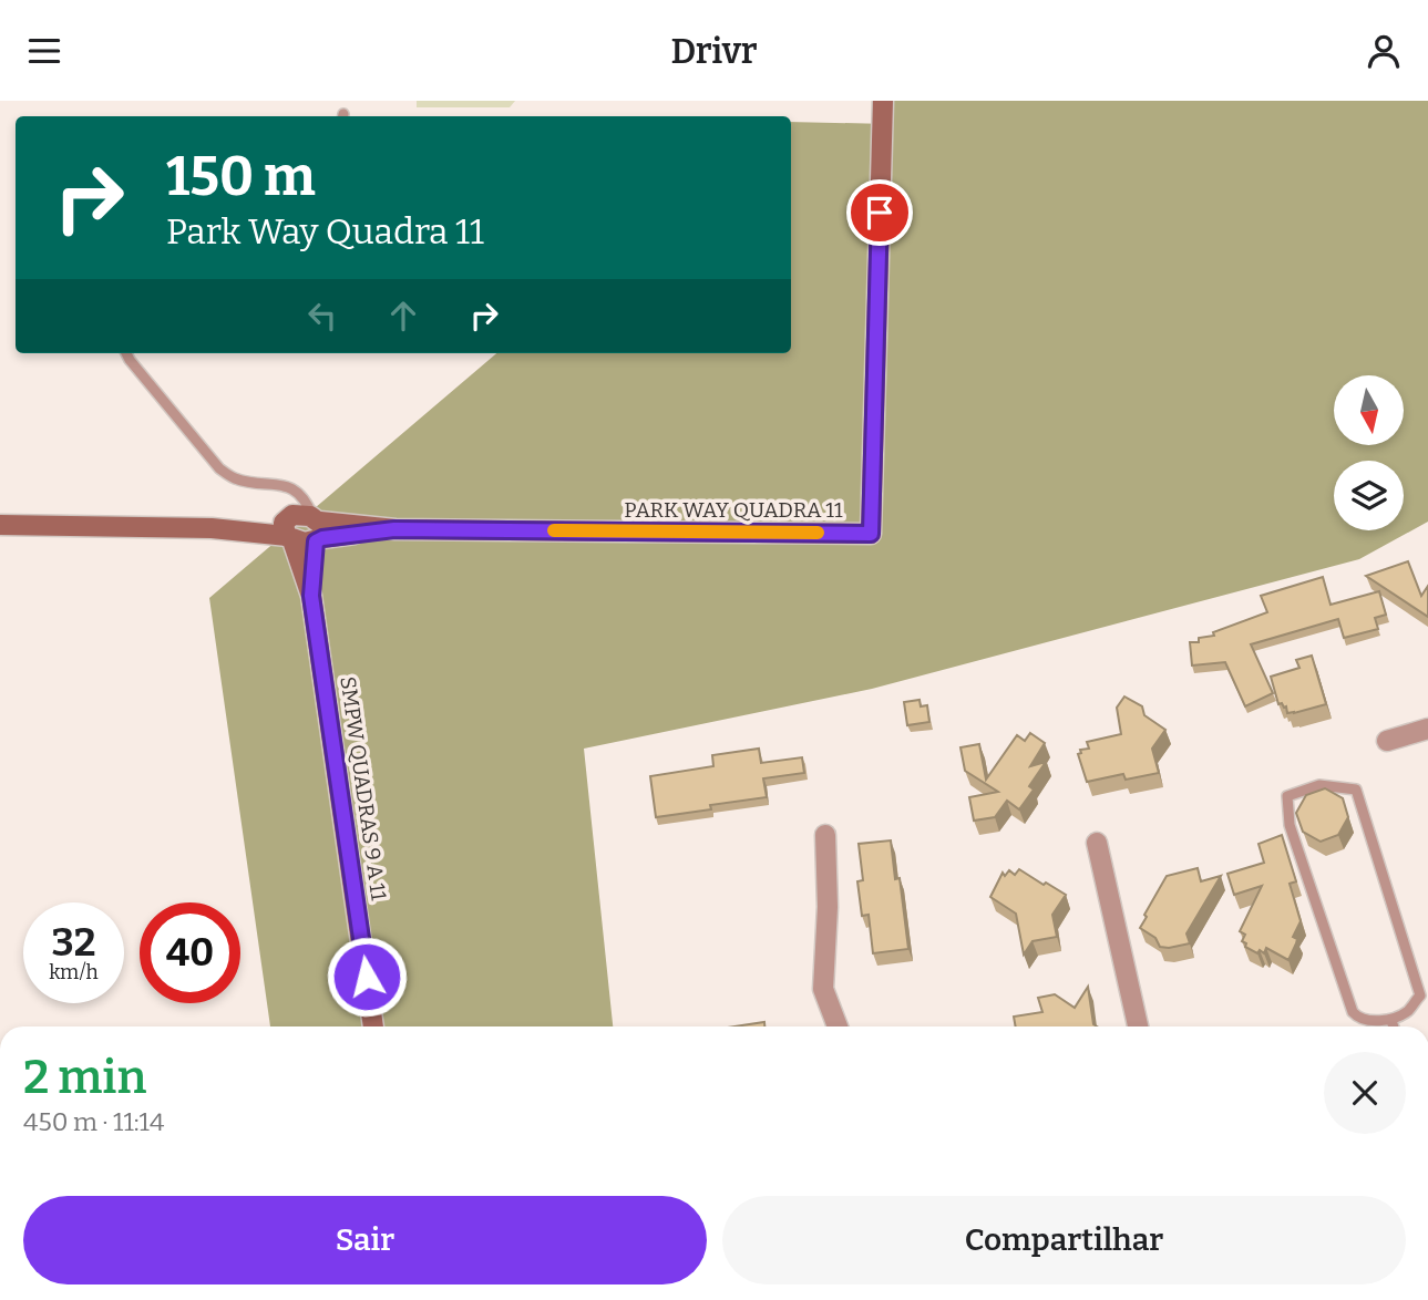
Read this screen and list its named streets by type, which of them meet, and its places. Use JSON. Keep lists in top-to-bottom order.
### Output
{
  "streets": {
    "street": ["PARK WAY QUADRA 11", "SMPW QUADRAS 9 A 11"]
  },
  "crossings": [
    ["PARK WAY QUADRA 11", "SMPW QUADRAS 9 A 11"]
  ],
  "north": "bottom",
  "page": {
    "header": "Drivr",
    "turn": ["150 m", "Park Way Quadra 11"],
    "speed": "32 km/h",
    "limit": "40",
    "heading": ["2 min", "450 m · 11:14"],
    "buttons": ["Sair", "Compartilhar"]
  }
}
